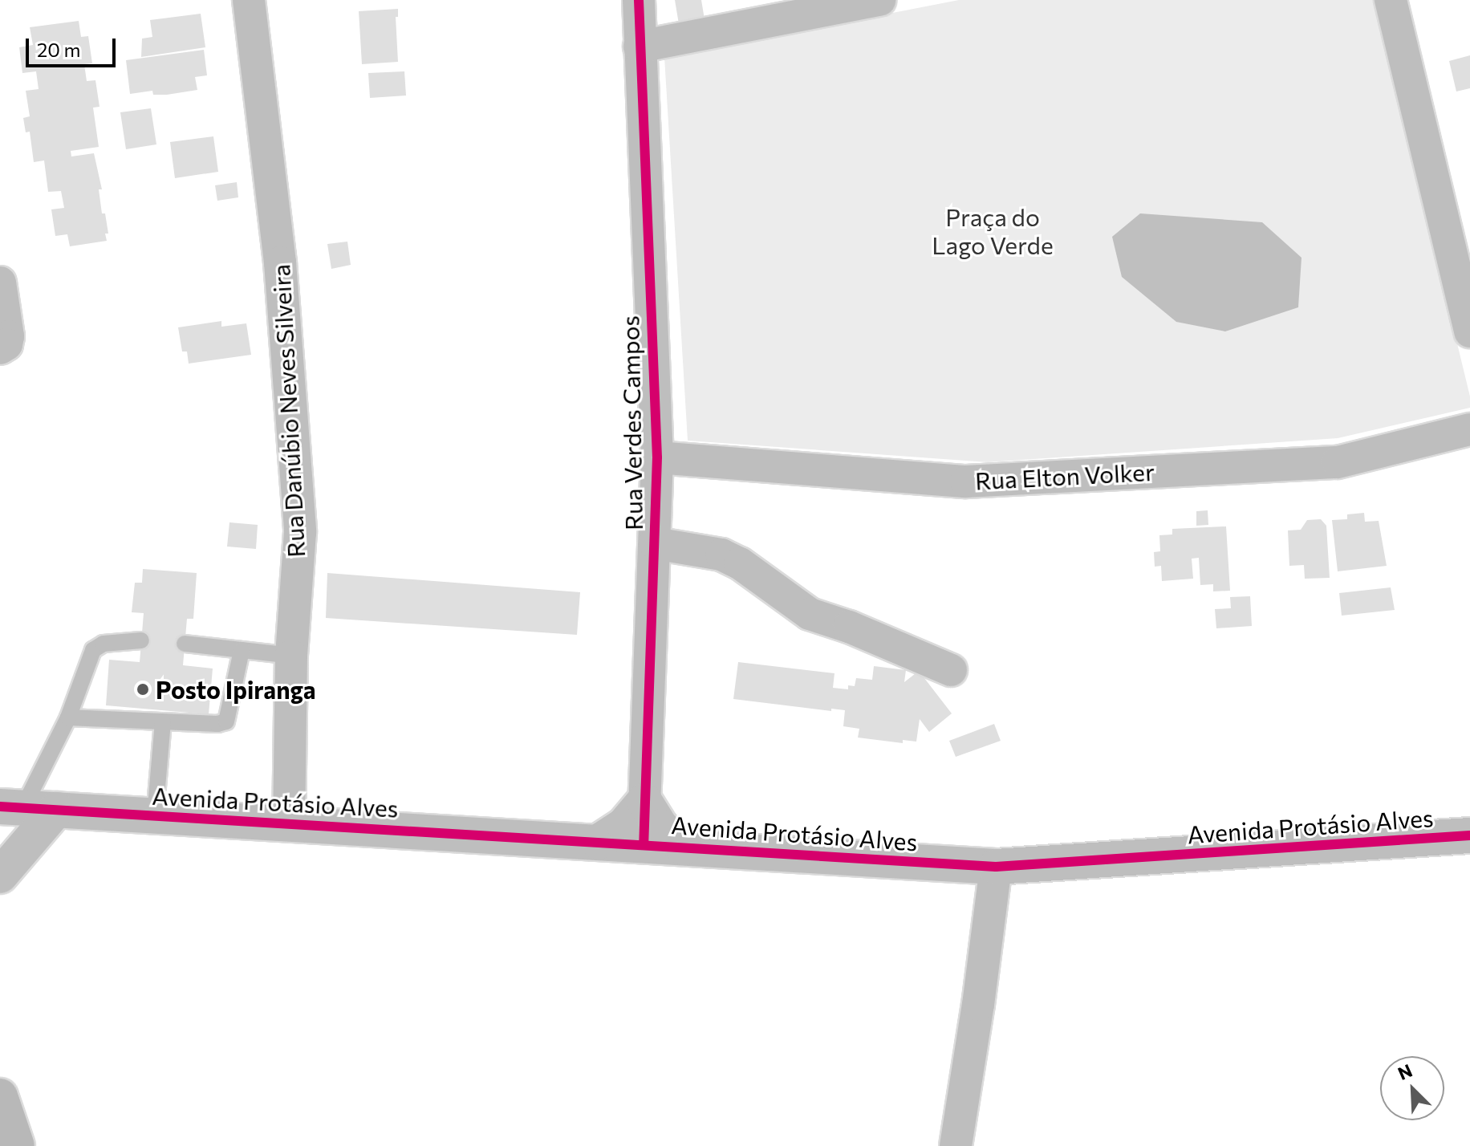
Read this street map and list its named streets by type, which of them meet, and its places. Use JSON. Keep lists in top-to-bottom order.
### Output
{
  "streets": {
    "main road": ["Avenida Protásio Alves"],
    "street": ["Rua Danúbio Neves Silveira", "Rua Verdes Campos", "Rua Elton Volker"]
  },
  "crossings": [
    ["Rua Danúbio Neves Silveira", "Avenida Protásio Alves"],
    ["Rua Verdes Campos", "Rua Elton Volker"],
    ["Rua Verdes Campos", "Avenida Protásio Alves"]
  ],
  "parks": ["Praça do Lago Verde"],
  "places": ["Posto Ipiranga"],
  "scale_bar": "20 m",
  "north": "top left"
}
